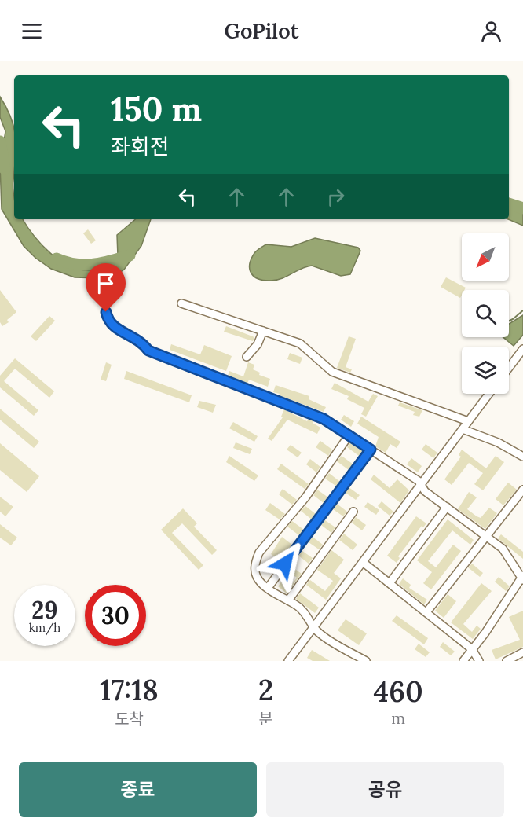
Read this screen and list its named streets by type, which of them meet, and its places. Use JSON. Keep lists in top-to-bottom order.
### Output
{
  "north": "bottom left",
  "page": {
    "header": "GoPilot",
    "turn": ["150 m", "좌회전"],
    "speed": "29 km/h",
    "limit": "30",
    "eta": [
      "17:18",
      "도착",
      "2",
      "분",
      "460",
      "m"
    ],
    "buttons": ["종료", "공유"]
  }
}
